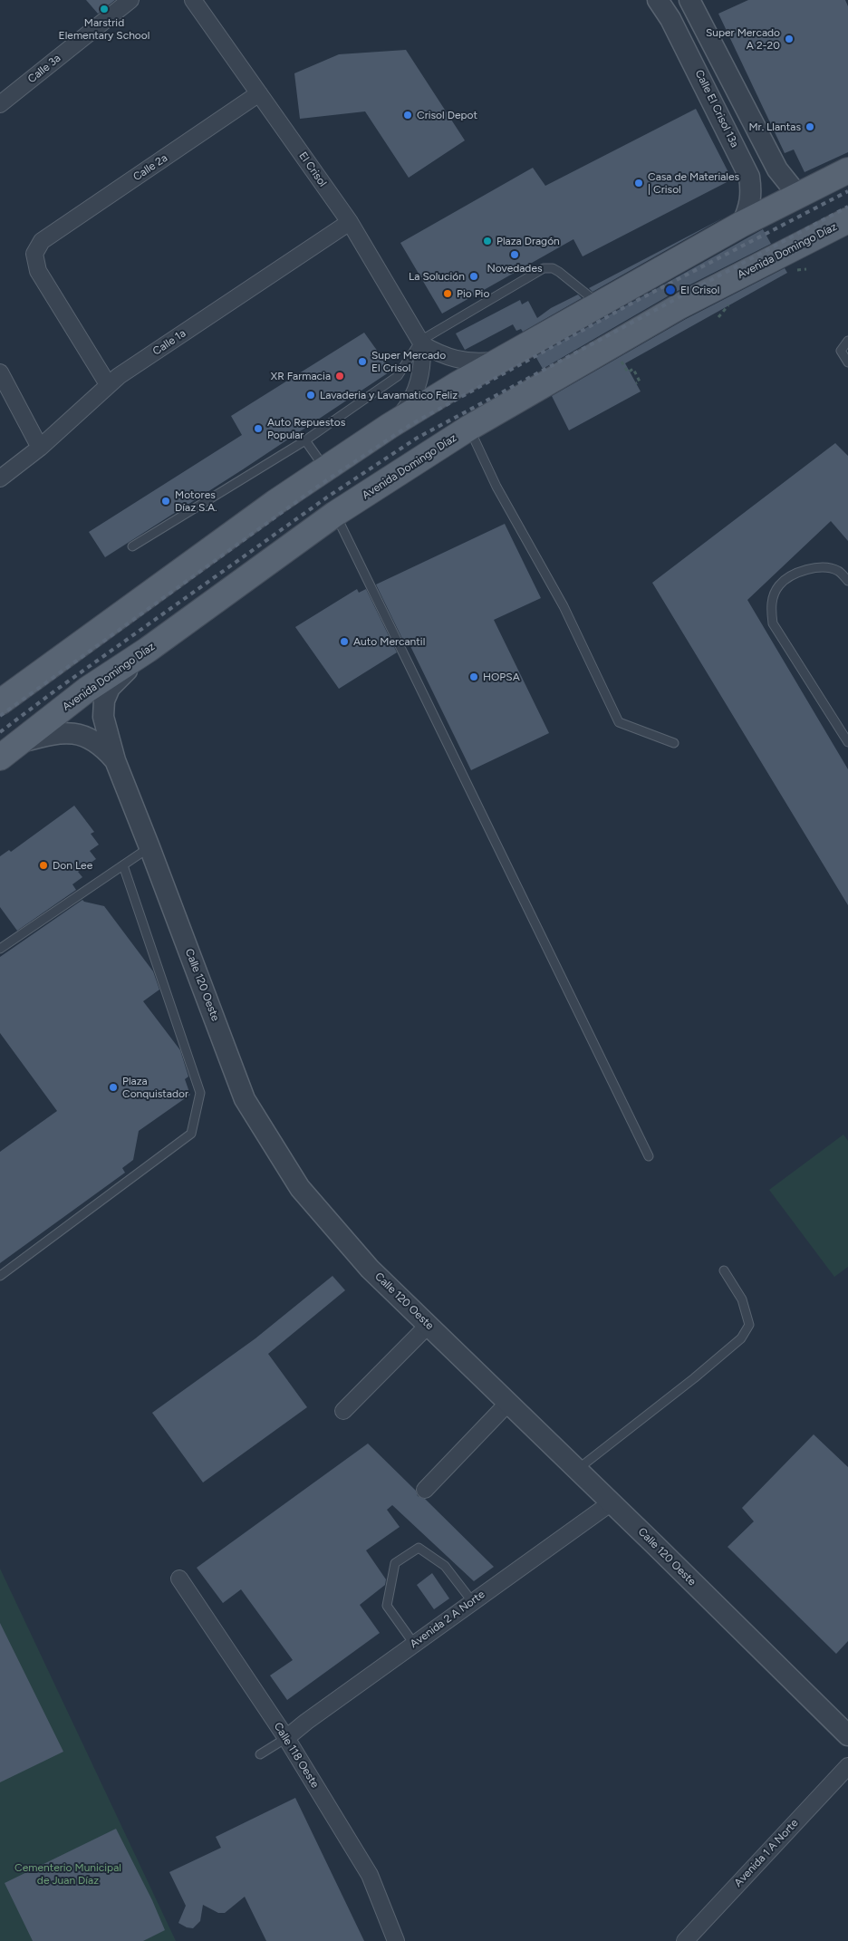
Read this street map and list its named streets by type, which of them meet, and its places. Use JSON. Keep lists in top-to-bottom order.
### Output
{
  "streets": {
    "main road": ["Avenida Domingo Díaz"],
    "street": [
      "Calle 3a",
      "Calle El Crisol 13a",
      "Calle 2a",
      "El Crisol",
      "Calle 1a",
      "Calle 120 Oeste",
      "Avenida 2 A Norte",
      "Calle 118 Oeste",
      "Avenida 1 A Norte"
    ]
  },
  "crossings": [
    ["Calle 2a", "El Crisol"],
    ["Calle 2a", "Calle 1a"],
    ["El Crisol", "Calle 1a"],
    ["Avenida Domingo Díaz", "Calle 120 Oeste"],
    ["Calle 120 Oeste", "Avenida 2 A Norte"],
    ["Avenida 2 A Norte", "Calle 118 Oeste"]
  ],
  "parks": ["Cementerio Municipal de Juan Díaz"],
  "places": [
    "Marstrid Elementary School",
    "Super Mercado A 2-20",
    "Crisol Depot",
    "Mr. Llantas",
    "Casa de Materiales | Crisol",
    "Plaza Dragón",
    "Novedades",
    "La Solución",
    "El Crisol",
    "Pio Pio",
    "Super Mercado El Crisol",
    "XR Farmacia",
    "Lavaderia y Lavamatico Feliz",
    "Auto Repuestos Popular",
    "Motores Díaz S.A.",
    "Auto Mercantil",
    "HOPSA",
    "Don Lee",
    "Plaza Conquistador"
  ]
}
